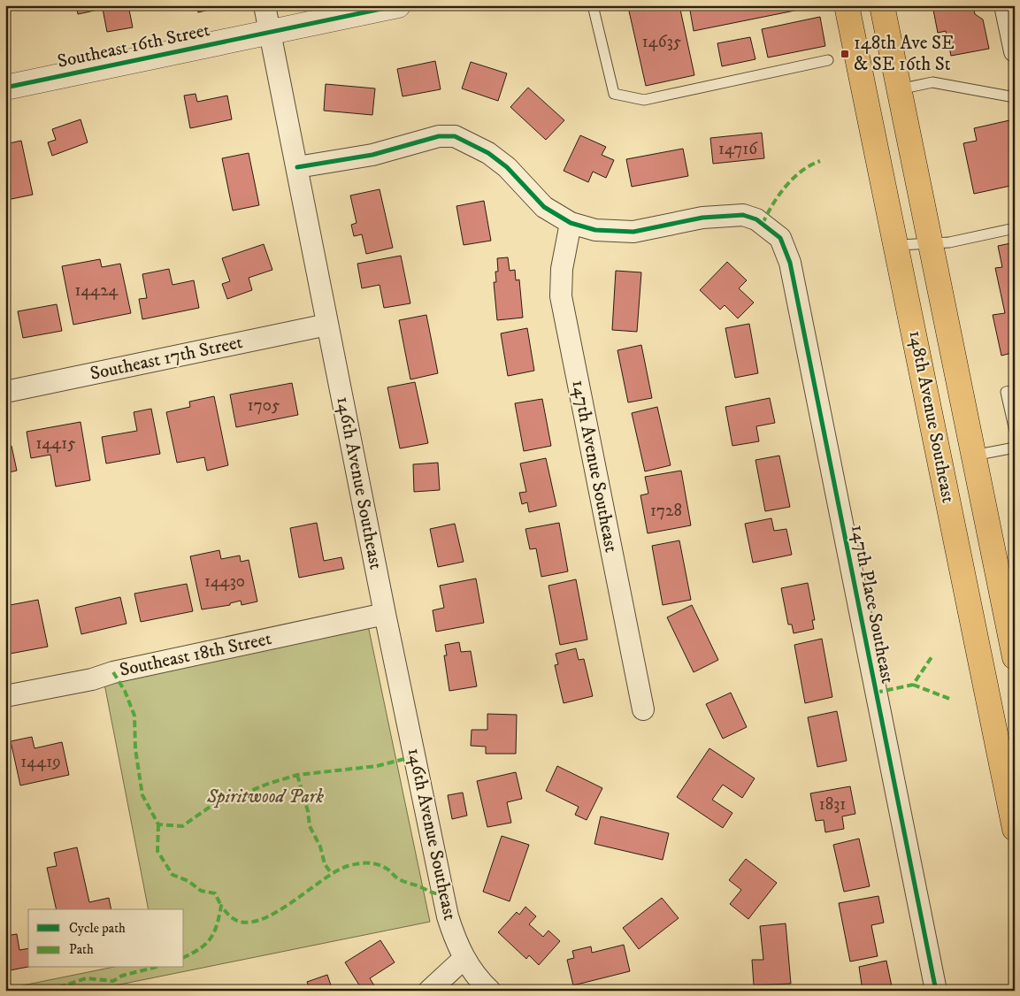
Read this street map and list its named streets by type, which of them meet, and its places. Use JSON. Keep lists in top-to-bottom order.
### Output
{
  "streets": {
    "main road": ["148th Avenue Southeast"],
    "street": [
      "Southeast 16th Street",
      "Southeast 17th Street",
      "147th Avenue Southeast",
      "146th Avenue Southeast",
      "147th Place Southeast",
      "Southeast 18th Street"
    ]
  },
  "crossings": [
    ["Southeast 16th Street", "146th Avenue Southeast"],
    ["Southeast 17th Street", "146th Avenue Southeast"],
    ["147th Avenue Southeast", "147th Place Southeast"],
    ["146th Avenue Southeast", "Southeast 18th Street"]
  ],
  "parks": ["Spiritwood Park"],
  "places": {
    "transit": ["148th Ave SE & SE 16th St"]
  },
  "house_numbers": [
    "14635",
    "14716",
    "14424",
    "1705",
    "14415",
    "1728",
    "14430",
    "14419",
    "1831"
  ],
  "legend": ["Cycle path", "Path"]
}
